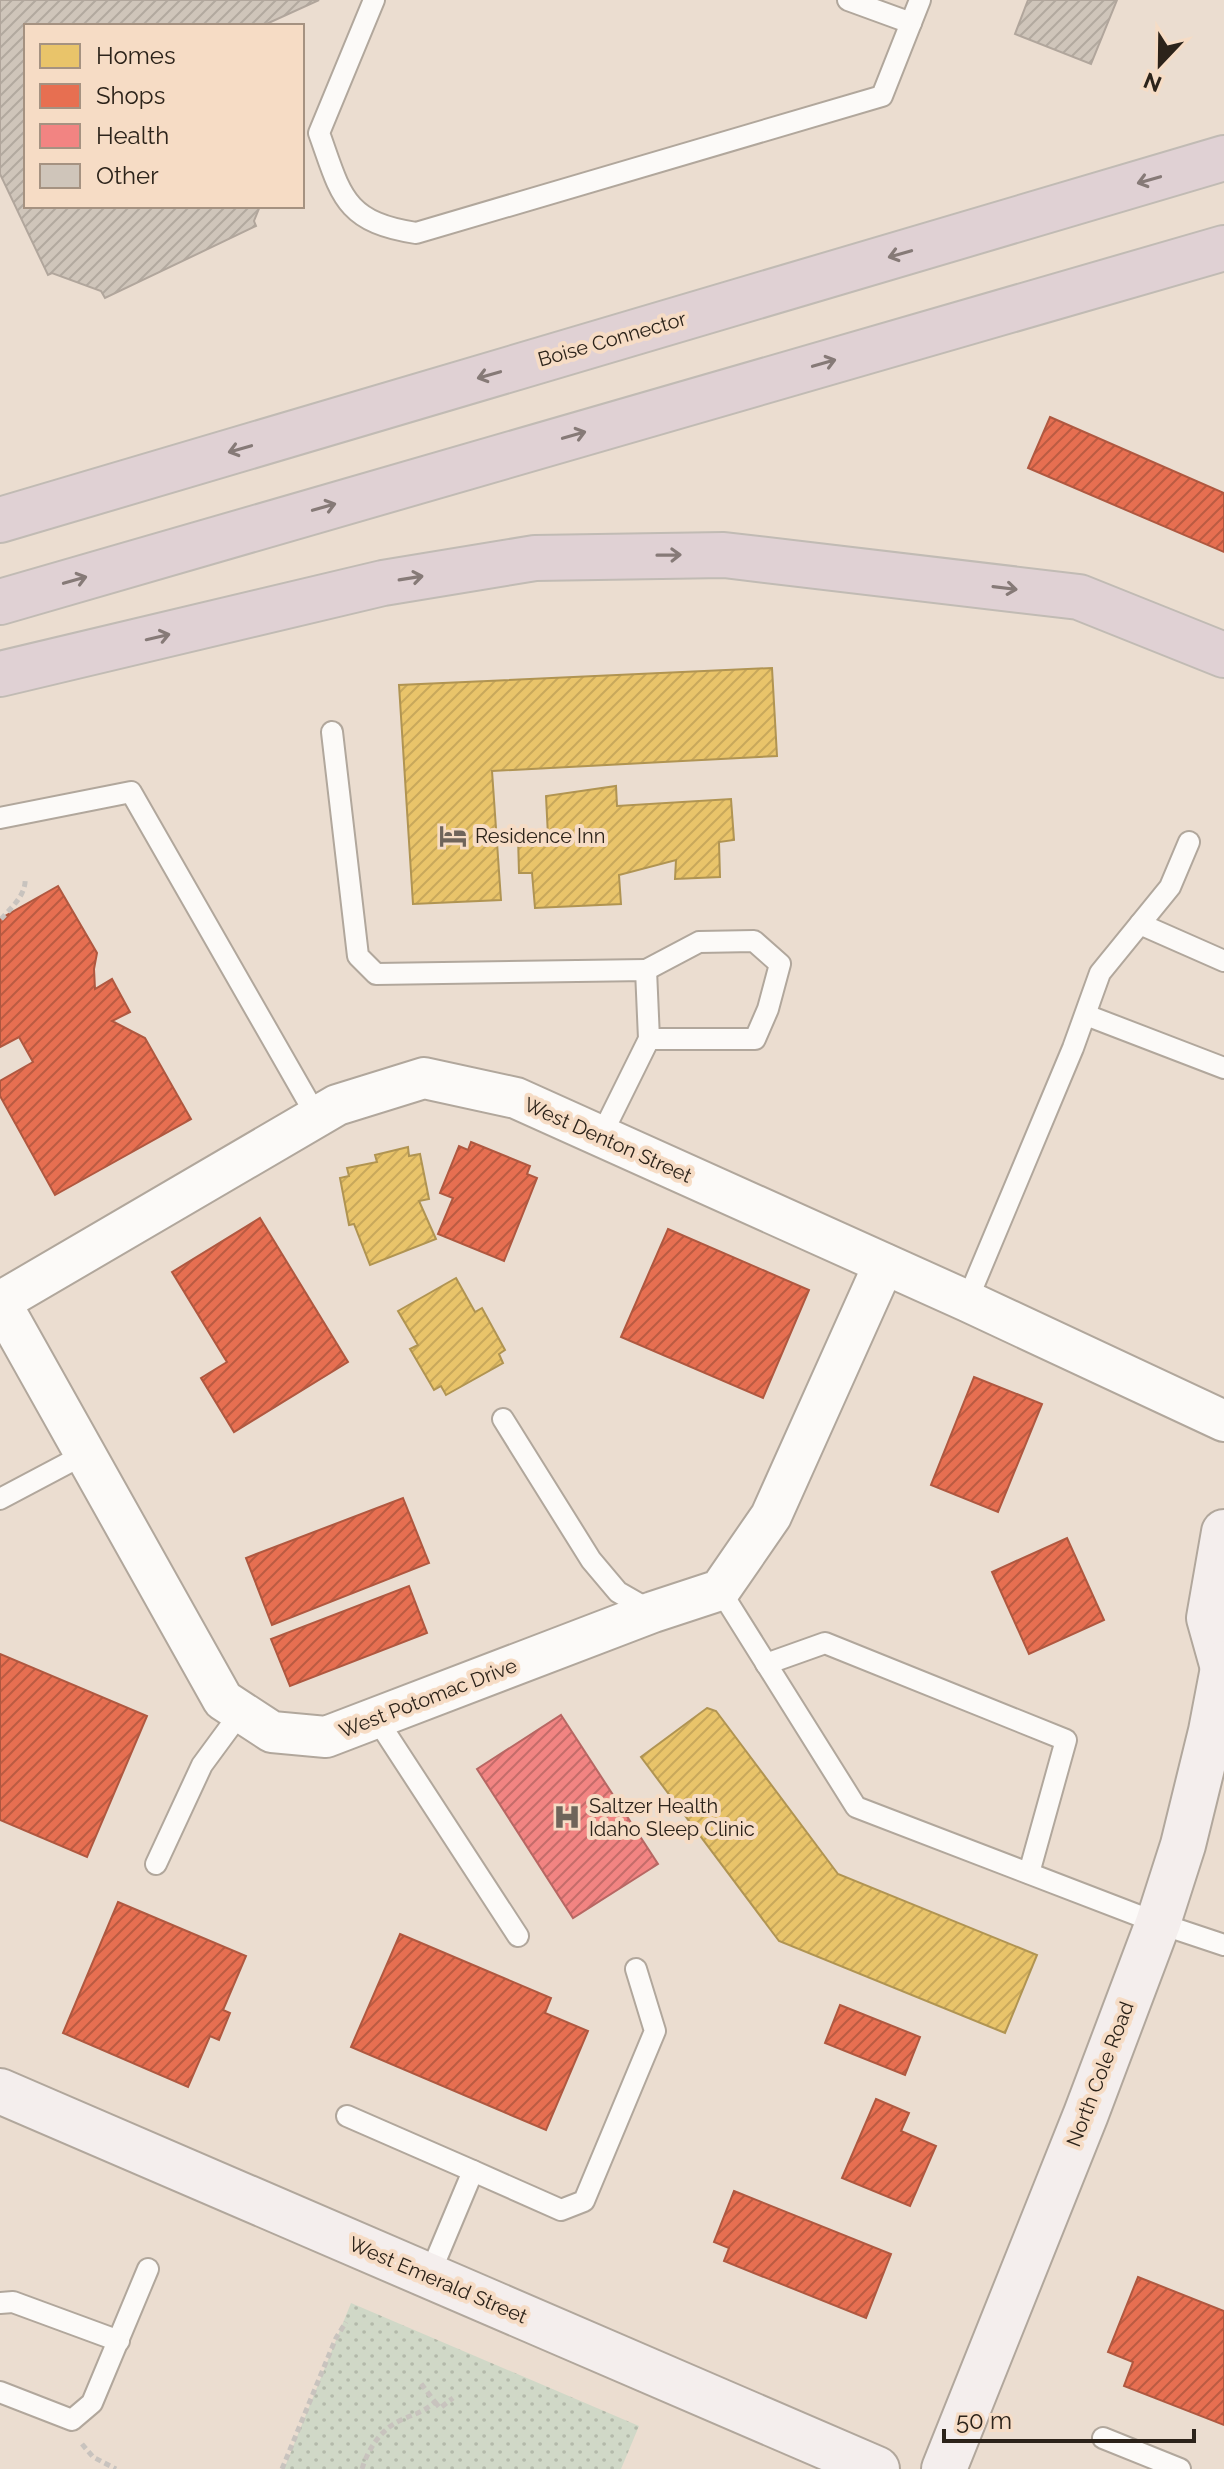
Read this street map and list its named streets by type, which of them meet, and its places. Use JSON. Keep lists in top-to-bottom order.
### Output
{
  "streets": {
    "highway": ["Boise Connector"],
    "main road": ["North Cole Road", "West Emerald Street"],
    "street": ["West Denton Street", "West Potomac Drive"]
  },
  "crossings": [
    ["West Denton Street", "West Potomac Drive"]
  ],
  "places": {
    "hotel": ["Residence Inn"],
    "hospital": ["Saltzer Health Idaho Sleep Clinic"]
  },
  "legend": [
    "Homes",
    "Shops",
    "Health",
    "Other"
  ],
  "scale_bar": "50 m",
  "north": "bottom"
}
